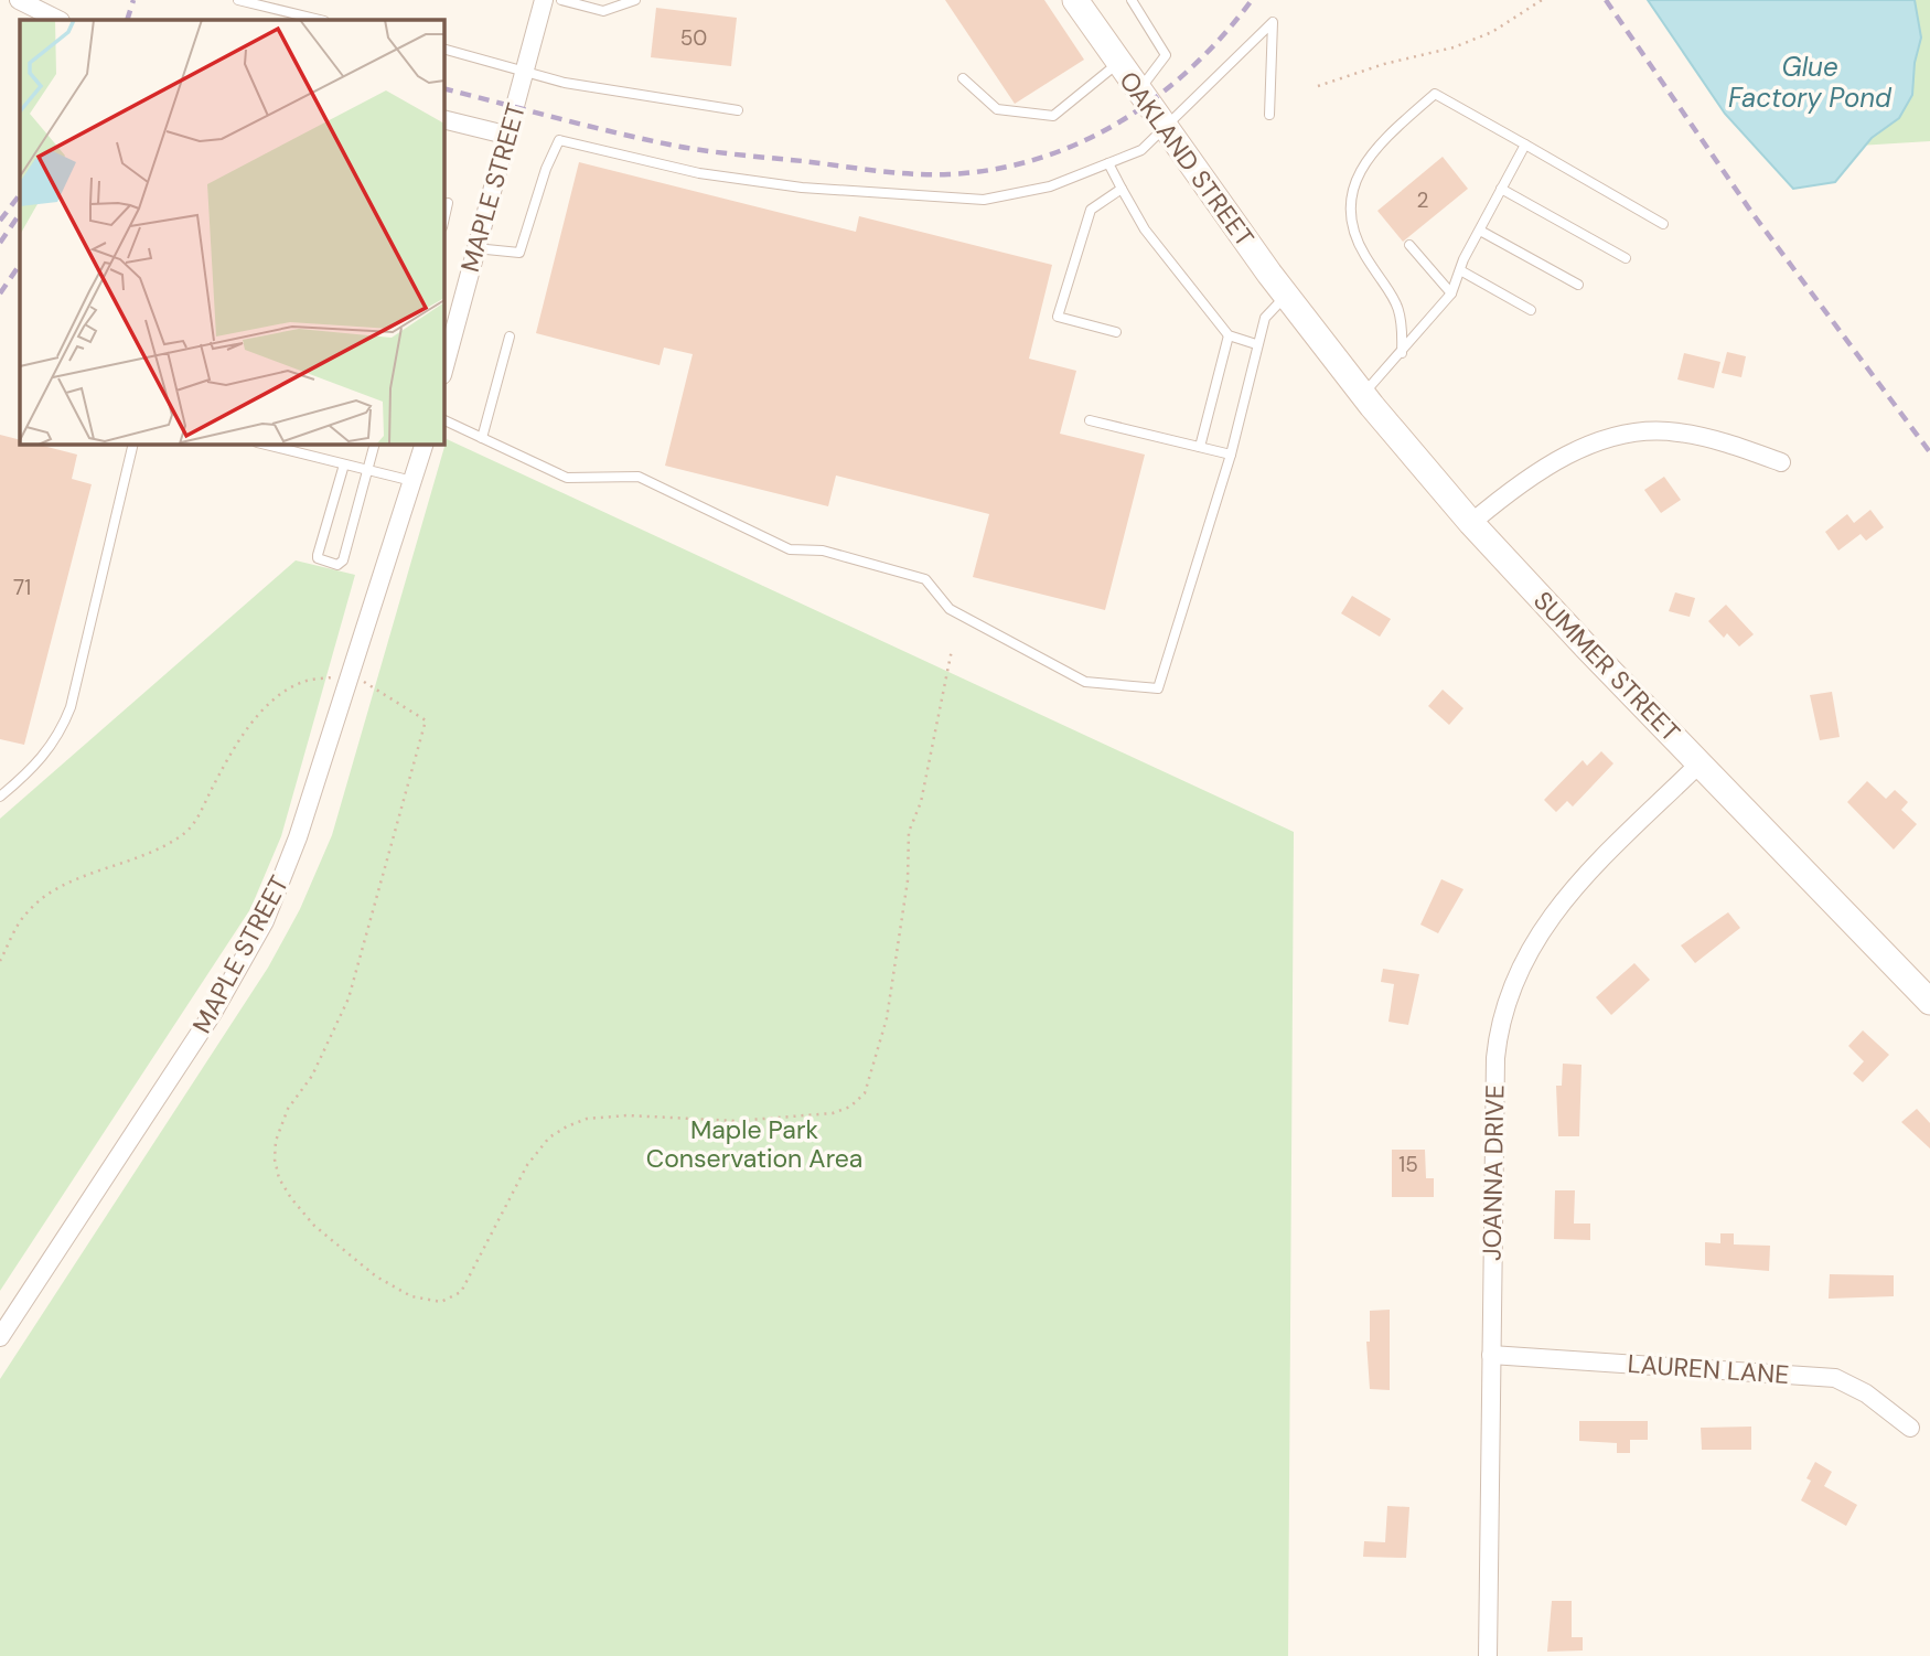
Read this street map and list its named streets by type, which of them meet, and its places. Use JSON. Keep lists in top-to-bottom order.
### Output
{
  "streets": {
    "main road": ["OAKLAND STREET", "SUMMER STREET"],
    "street": ["MAPLE STREET", "JOANNA DRIVE", "LAUREN LANE"]
  },
  "crossings": [
    ["OAKLAND STREET", "SUMMER STREET"],
    ["SUMMER STREET", "JOANNA DRIVE"],
    ["JOANNA DRIVE", "LAUREN LANE"]
  ],
  "water": ["Glue Factory Pond"],
  "parks": ["Maple Park Conservation Area"],
  "house_numbers": [
    "50",
    "2",
    "71",
    "15"
  ]
}
